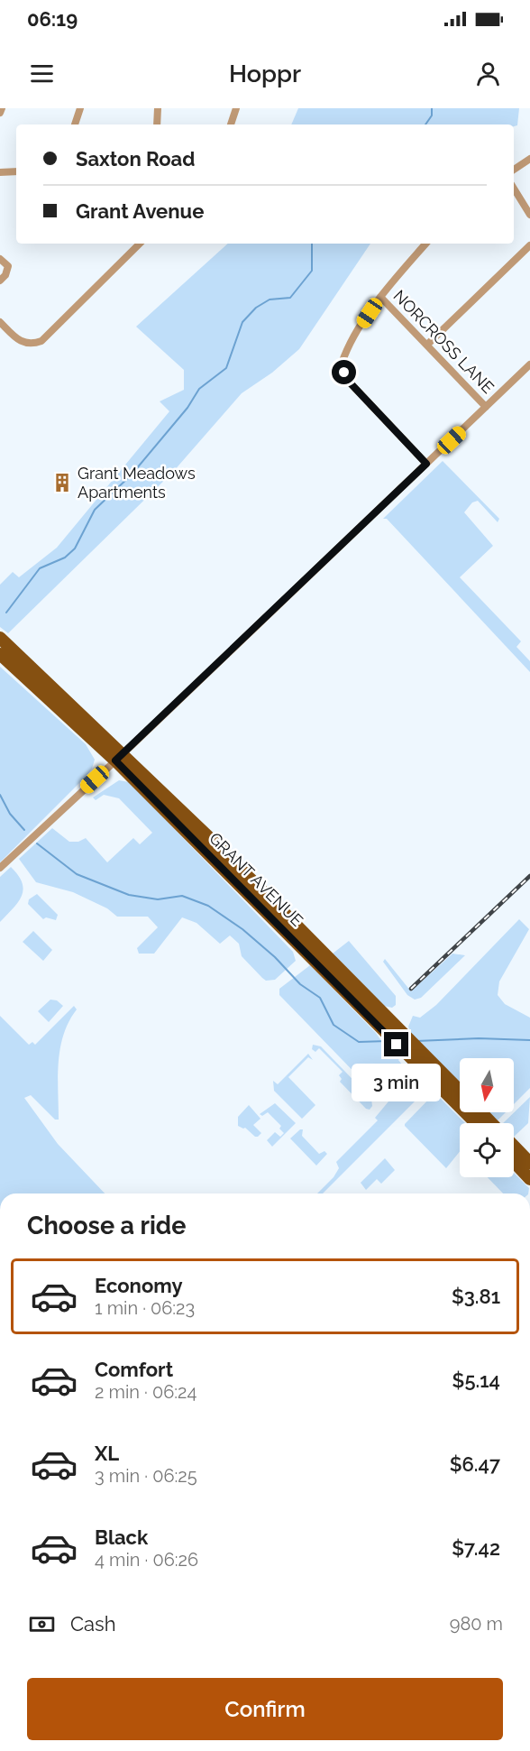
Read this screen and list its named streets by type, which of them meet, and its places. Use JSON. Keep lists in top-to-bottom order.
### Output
{
  "streets": {
    "main road": ["GRANT AVENUE"],
    "street": ["NORCROSS LANE"]
  },
  "places": {
    "building": ["Grant Meadows Apartments"]
  },
  "north": "bottom",
  "page": {
    "status": "06:19",
    "header": "Hoppr",
    "banner": ["Saxton Road", "Grant Avenue"],
    "bubble": "3 min",
    "heading": "Choose a ride",
    "list": [
      {
        "name": "Economy",
        "note": "1 min · 06:23",
        "value": "$3.81"
      },
      {
        "name": "Comfort",
        "note": "2 min · 06:24",
        "value": "$5.14"
      },
      {
        "name": "XL",
        "note": "3 min · 06:25",
        "value": "$6.47"
      },
      {
        "name": "Black",
        "note": "4 min · 06:26",
        "value": "$7.42"
      }
    ],
    "pay": ["Cash", "980 m"],
    "buttons": "Confirm"
  }
}
